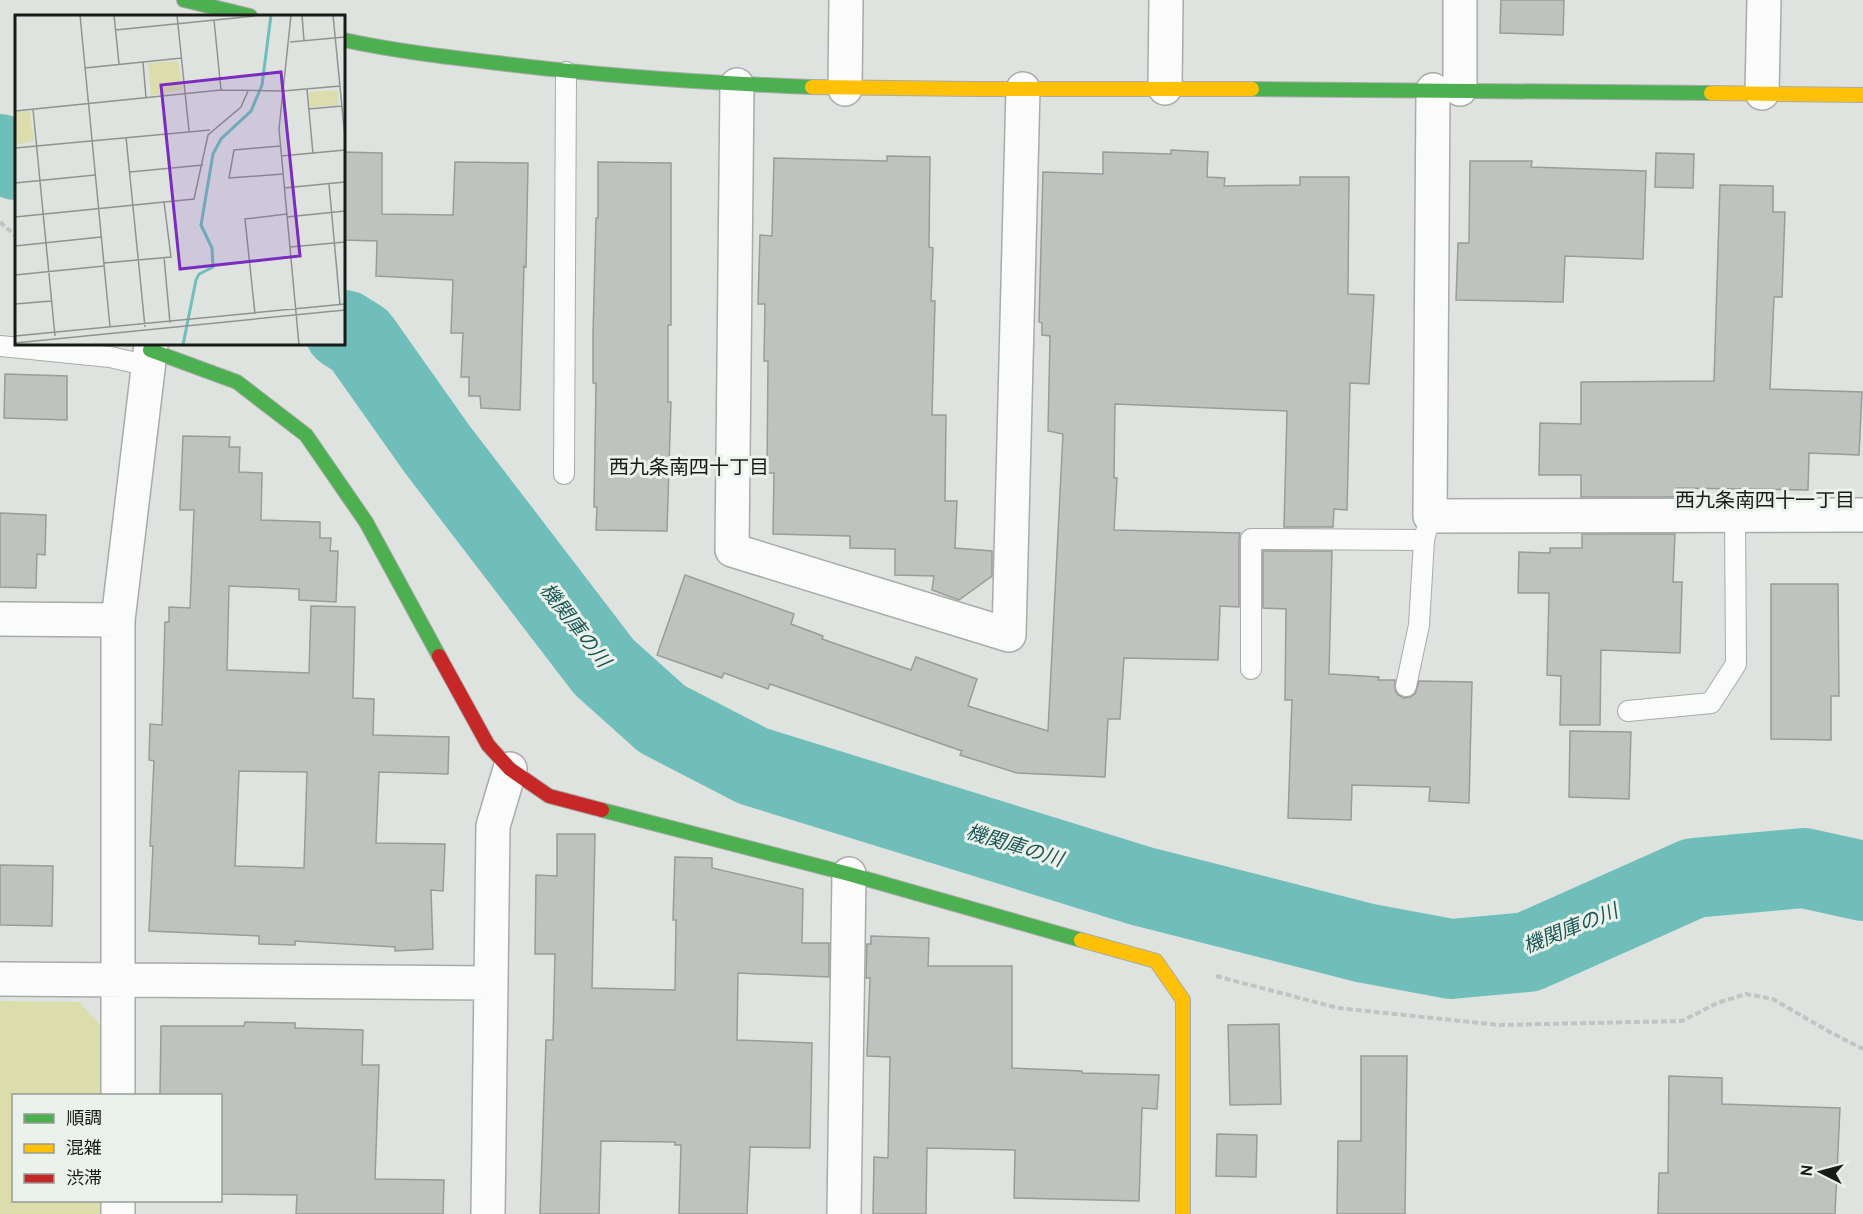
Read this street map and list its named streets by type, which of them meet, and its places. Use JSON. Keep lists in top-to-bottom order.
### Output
{
  "districts": ["西九条南四十丁目", "西九条南四十一丁目"],
  "water": ["機関庫の川"],
  "legend": ["順調", "混雑", "渋滞"],
  "north": "left"
}
